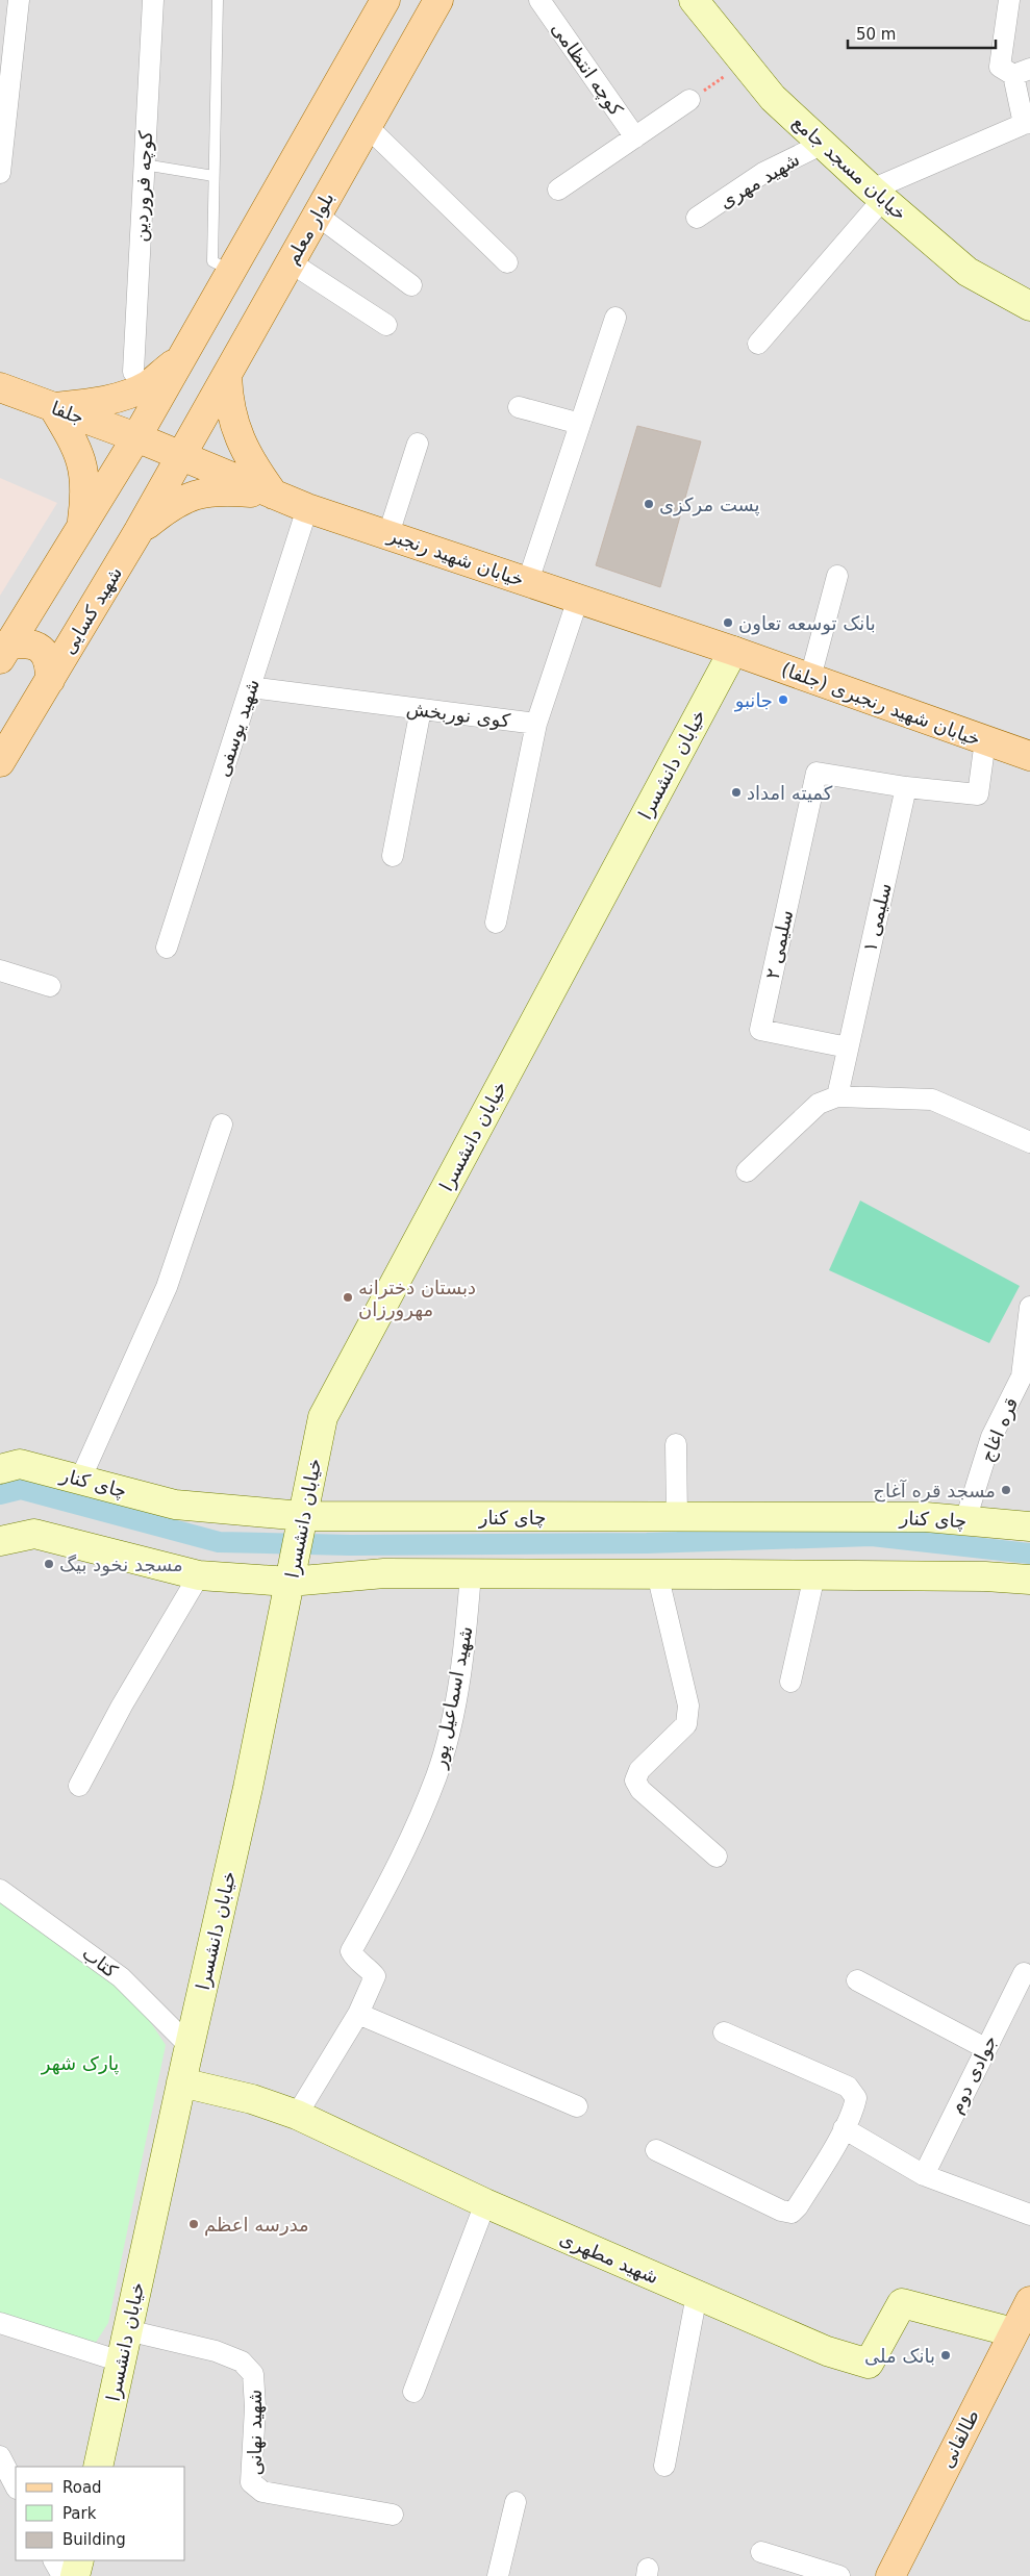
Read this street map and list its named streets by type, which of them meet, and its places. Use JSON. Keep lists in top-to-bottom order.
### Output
{
  "streets": {
    "main road": [
      "بلوار معلم",
      "جلفا",
      "خیابان شهید رنجبر",
      "شهید کسایی",
      "خیابان شهید رنجبری (جلفا)",
      "طالقانی"
    ],
    "street": [
      "کوچه انتظامی",
      "خیابان مسجد جامع",
      "شهید مهری",
      "کوچه فروردین",
      "کوی نوربخش",
      "شهید یوسفی",
      "خیابان دانشسرا",
      "سلیمی ۱",
      "سلیمی ۲",
      "قره اغاج",
      "چای کنار",
      "شهید اسماعیل پور",
      "کتاب",
      "جوادی دوم",
      "شهید مطهری",
      "شهید نهانی"
    ]
  },
  "crossings": [
    ["خیابان مسجد جامع", "شهید مهری"],
    ["بلوار معلم", "جلفا"],
    ["بلوار معلم", "خیابان شهید رنجبر"],
    ["بلوار معلم", "شهید کسایی"],
    ["جلفا", "خیابان شهید رنجبر"],
    ["جلفا", "شهید کسایی"],
    ["خیابان شهید رنجبر", "شهید کسایی"],
    ["خیابان شهید رنجبر", "خیابان شهید رنجبری (جلفا)"],
    ["خیابان شهید رنجبر", "کوی نوربخش"],
    ["خیابان شهید رنجبر", "شهید یوسفی"],
    ["خیابان شهید رنجبر", "خیابان دانشسرا"],
    ["خیابان شهید رنجبری (جلفا)", "خیابان دانشسرا"],
    ["کوی نوربخش", "شهید یوسفی"],
    ["خیابان دانشسرا", "چای کنار"],
    ["خیابان دانشسرا", "کتاب"],
    ["خیابان دانشسرا", "شهید مطهری"],
    ["خیابان دانشسرا", "شهید نهانی"],
    ["سلیمی ۱", "سلیمی ۲"],
    ["قره اغاج", "چای کنار"],
    ["شهید اسماعیل پور", "شهید مطهری"],
    ["شهید مطهری", "طالقانی"]
  ],
  "parks": ["پارک شهر"],
  "places": [
    "پست مرکزی",
    "بانک توسعه تعاون",
    "جانبو",
    "کمیته امداد",
    "دبستان دخترانه مهرورزان",
    "مسجد قره آغاج",
    "مسجد نخود‌ بیگ",
    "مدرسه اعظم",
    "بانک ملی"
  ],
  "legend": ["Road", "Park", "Building"],
  "scale_bar": "50 m"
}
